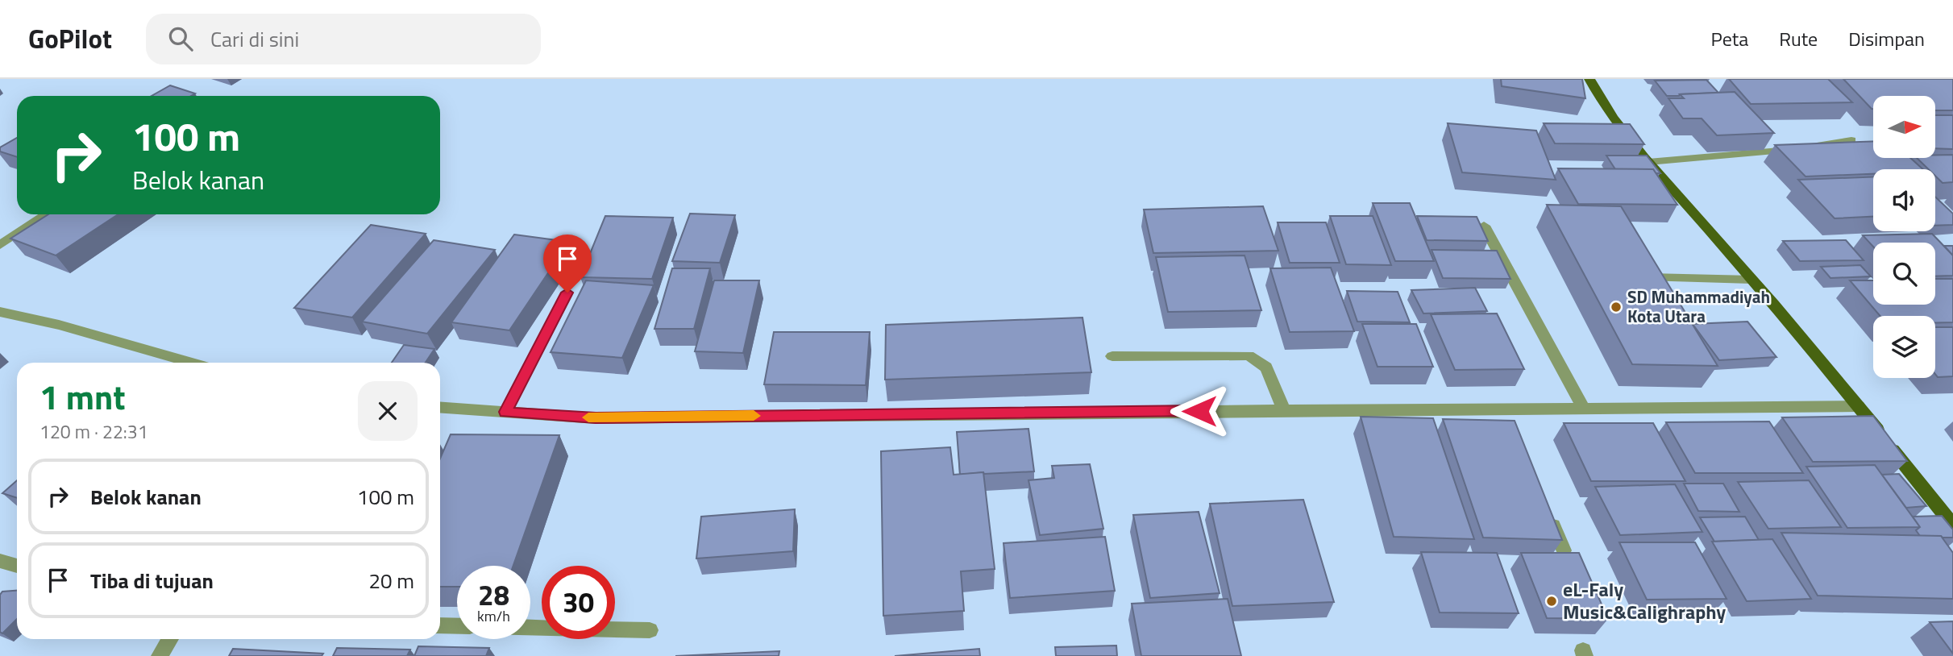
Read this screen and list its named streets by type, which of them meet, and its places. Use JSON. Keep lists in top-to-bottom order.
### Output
{
  "places": ["SD Muhammadiyah Kota Utara", "eL-Faly Music&Calighraphy"],
  "north": "right",
  "page": {
    "header": "GoPilot",
    "search": "Cari di sini",
    "nav": ["Peta", "Rute", "Disimpan"],
    "turn": ["100 m", "Belok kanan"],
    "heading": ["1 mnt", "120 m · 22:31"],
    "list": [
      {
        "name": "Belok kanan",
        "value": "100 m"
      },
      {
        "name": "Tiba di tujuan",
        "value": "20 m"
      }
    ],
    "speed": "28 km/h",
    "limit": "30"
  }
}
